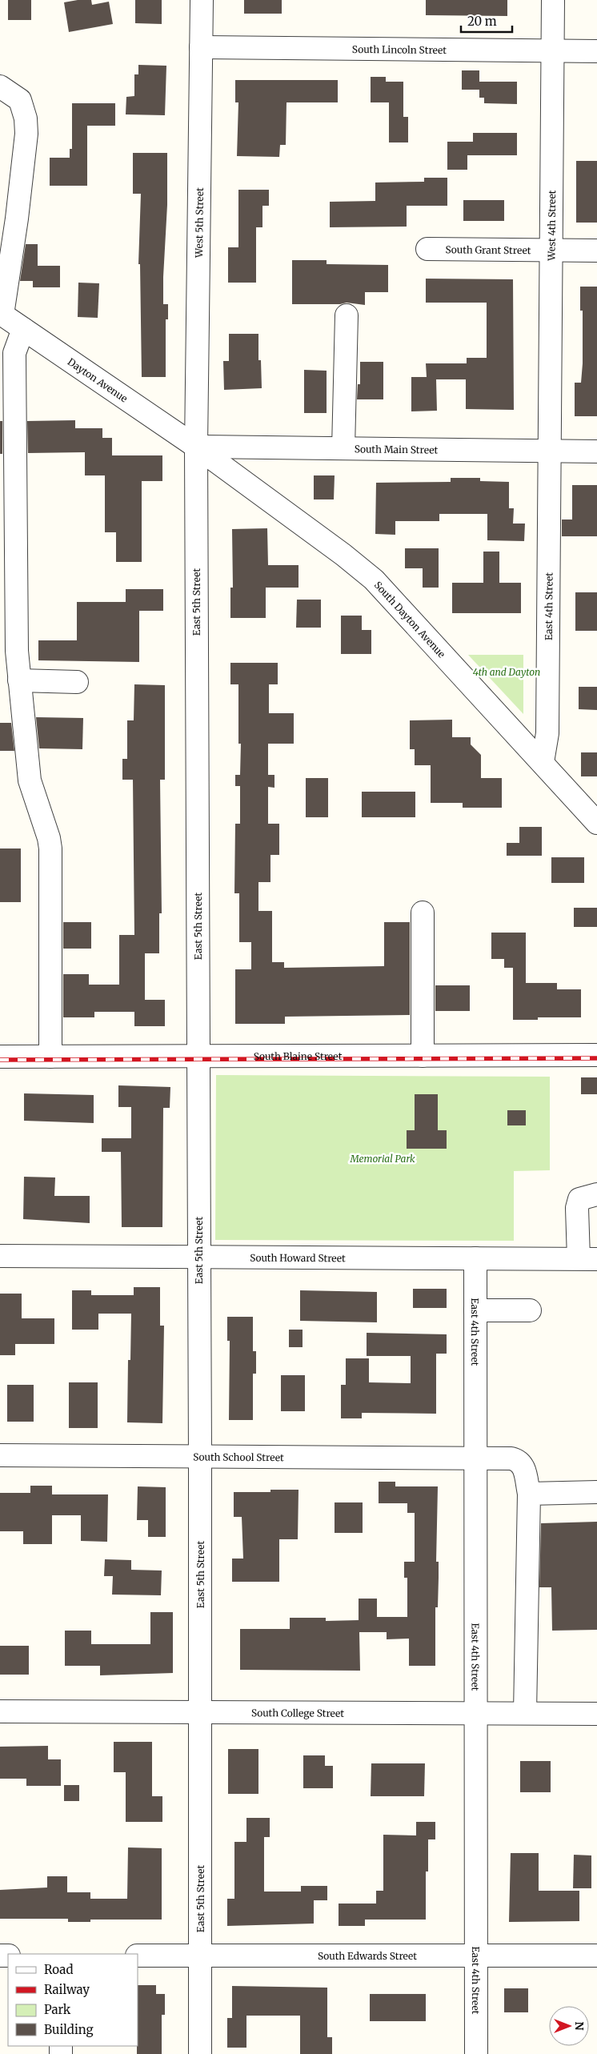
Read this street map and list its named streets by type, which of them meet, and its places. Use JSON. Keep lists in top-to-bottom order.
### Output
{
  "streets": {
    "street": [
      "South Lincoln Street",
      "West 5th Street",
      "West 4th Street",
      "South Grant Street",
      "Dayton Avenue",
      "South Main Street",
      "East 5th Street",
      "East 4th Street",
      "South Dayton Avenue",
      "South Blaine Street",
      "South Howard Street",
      "South School Street",
      "South College Street",
      "South Edwards Street"
    ]
  },
  "crossings": [
    ["South Lincoln Street", "West 5th Street"],
    ["South Lincoln Street", "West 4th Street"],
    ["West 5th Street", "Dayton Avenue"],
    ["West 5th Street", "South Main Street"],
    ["West 5th Street", "East 5th Street"],
    ["West 5th Street", "South Dayton Avenue"],
    ["West 4th Street", "South Grant Street"],
    ["West 4th Street", "South Main Street"],
    ["West 4th Street", "East 4th Street"],
    ["Dayton Avenue", "South Main Street"],
    ["Dayton Avenue", "East 5th Street"],
    ["Dayton Avenue", "South Dayton Avenue"],
    ["South Main Street", "East 5th Street"],
    ["South Main Street", "East 4th Street"],
    ["South Main Street", "South Dayton Avenue"],
    ["East 5th Street", "South Dayton Avenue"],
    ["East 5th Street", "South Blaine Street"],
    ["East 5th Street", "South Howard Street"],
    ["East 5th Street", "South School Street"],
    ["East 5th Street", "South College Street"],
    ["East 5th Street", "South Edwards Street"],
    ["East 4th Street", "South Dayton Avenue"],
    ["East 4th Street", "South Howard Street"],
    ["East 4th Street", "South School Street"],
    ["East 4th Street", "South College Street"],
    ["East 4th Street", "South Edwards Street"]
  ],
  "parks": ["4th and Dayton", "Memorial Park"],
  "legend": [
    "Road",
    "Railway",
    "Park",
    "Building"
  ],
  "scale_bar": "20 m",
  "north": "right"
}
